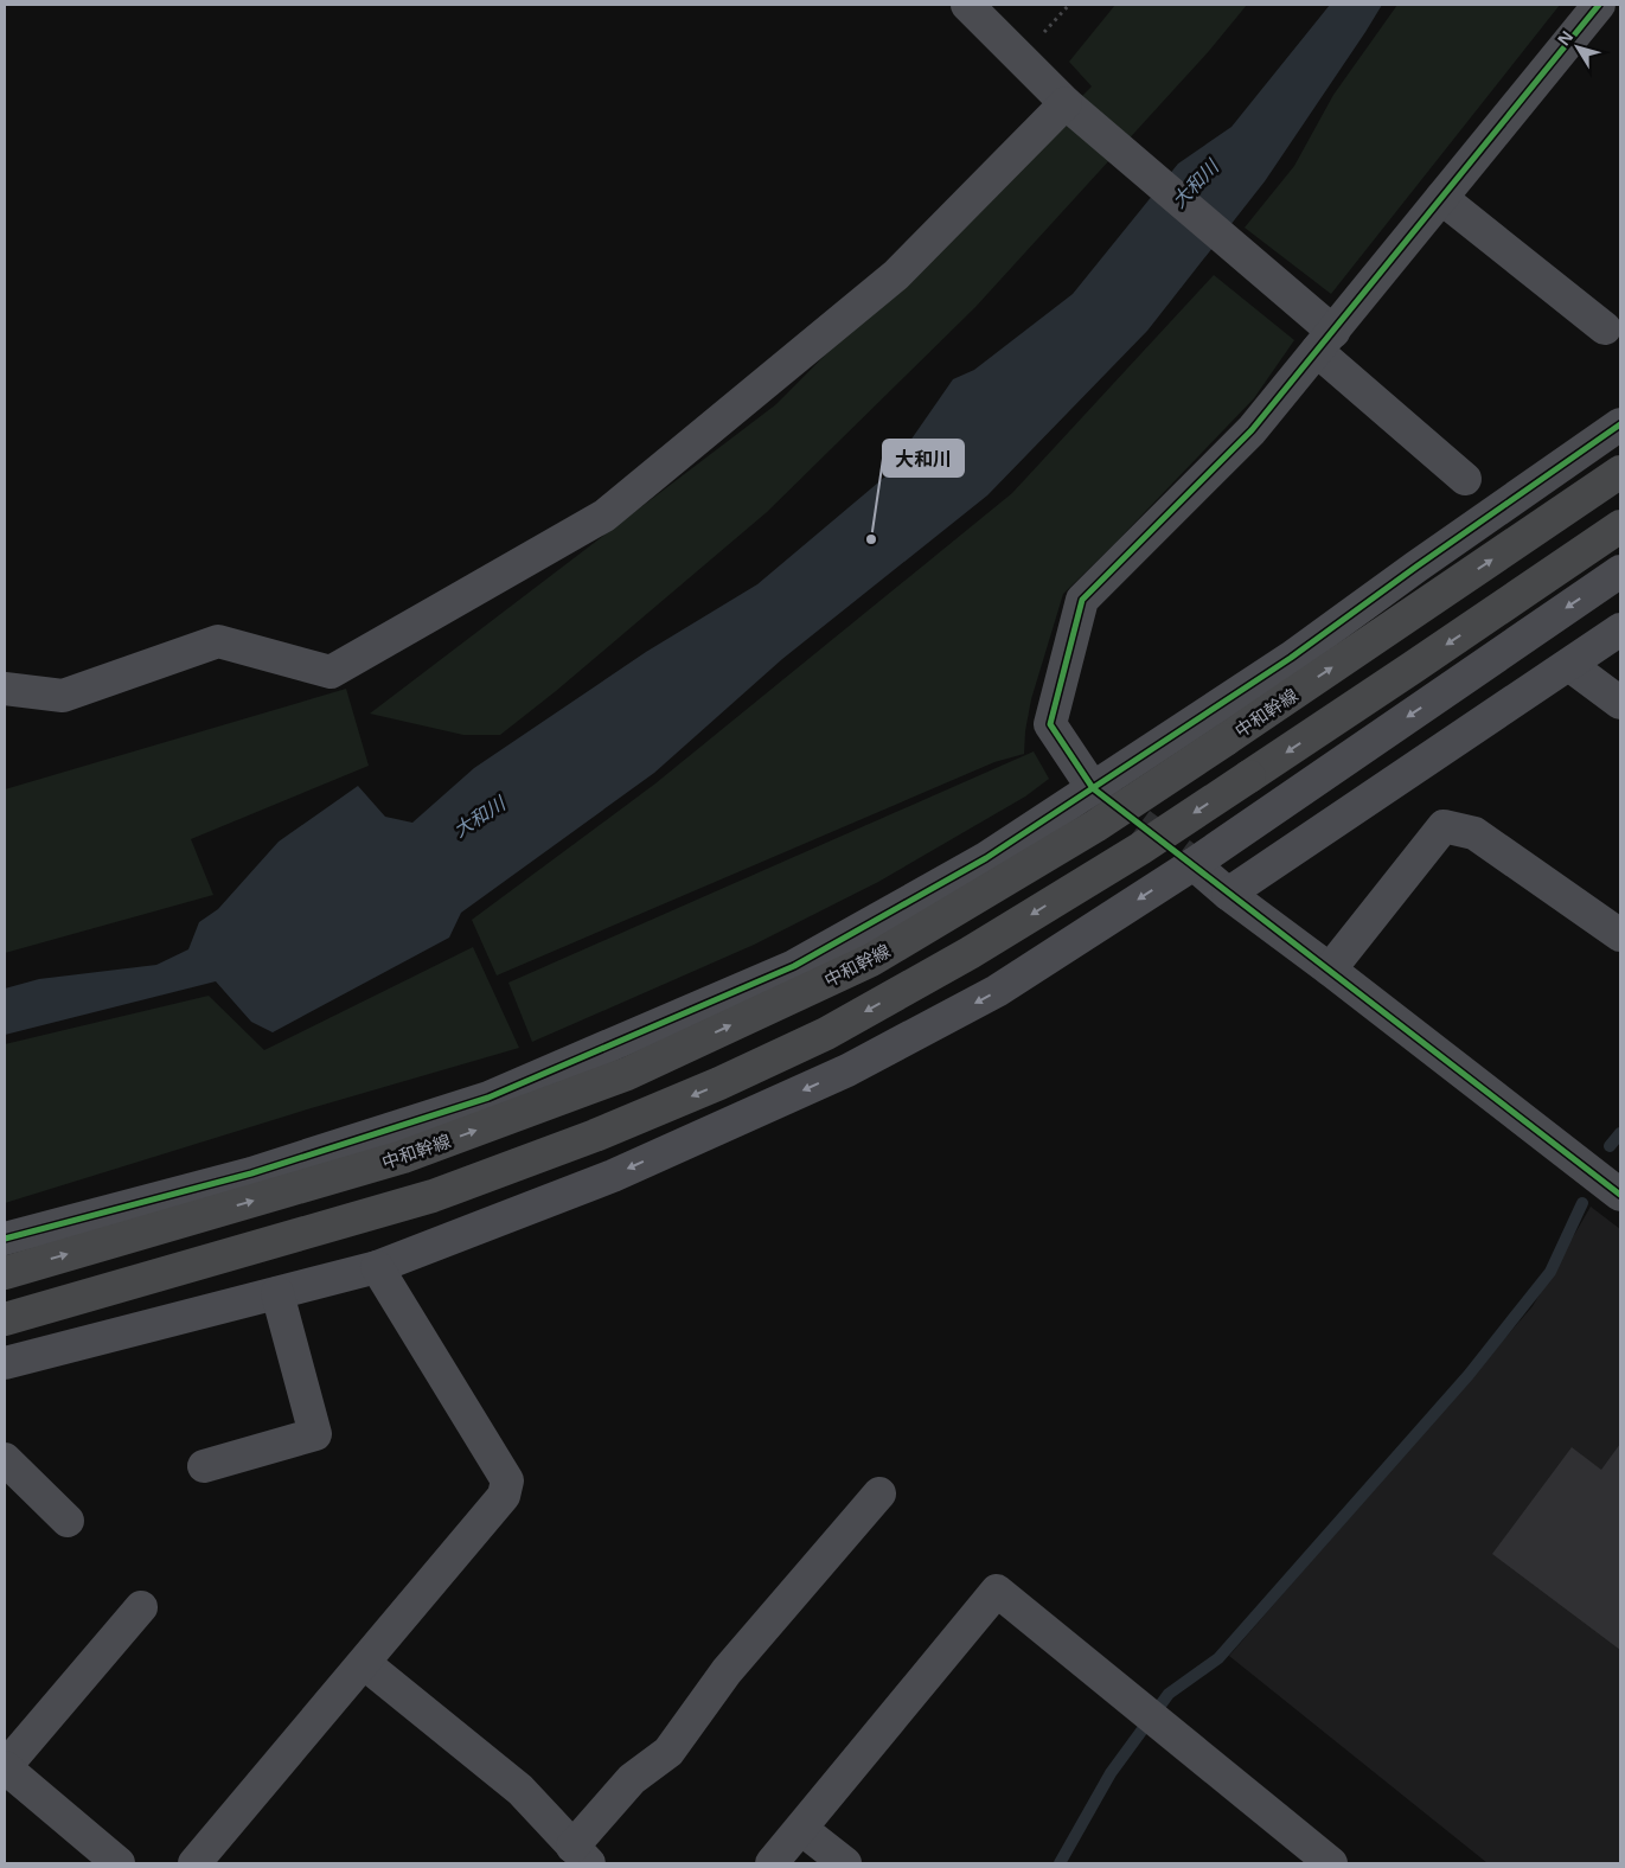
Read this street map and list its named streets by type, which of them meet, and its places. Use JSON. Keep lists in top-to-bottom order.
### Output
{
  "streets": {
    "main road": ["中和幹線"]
  },
  "water": ["大和川"],
  "places": ["大和川"],
  "north": "top left"
}
